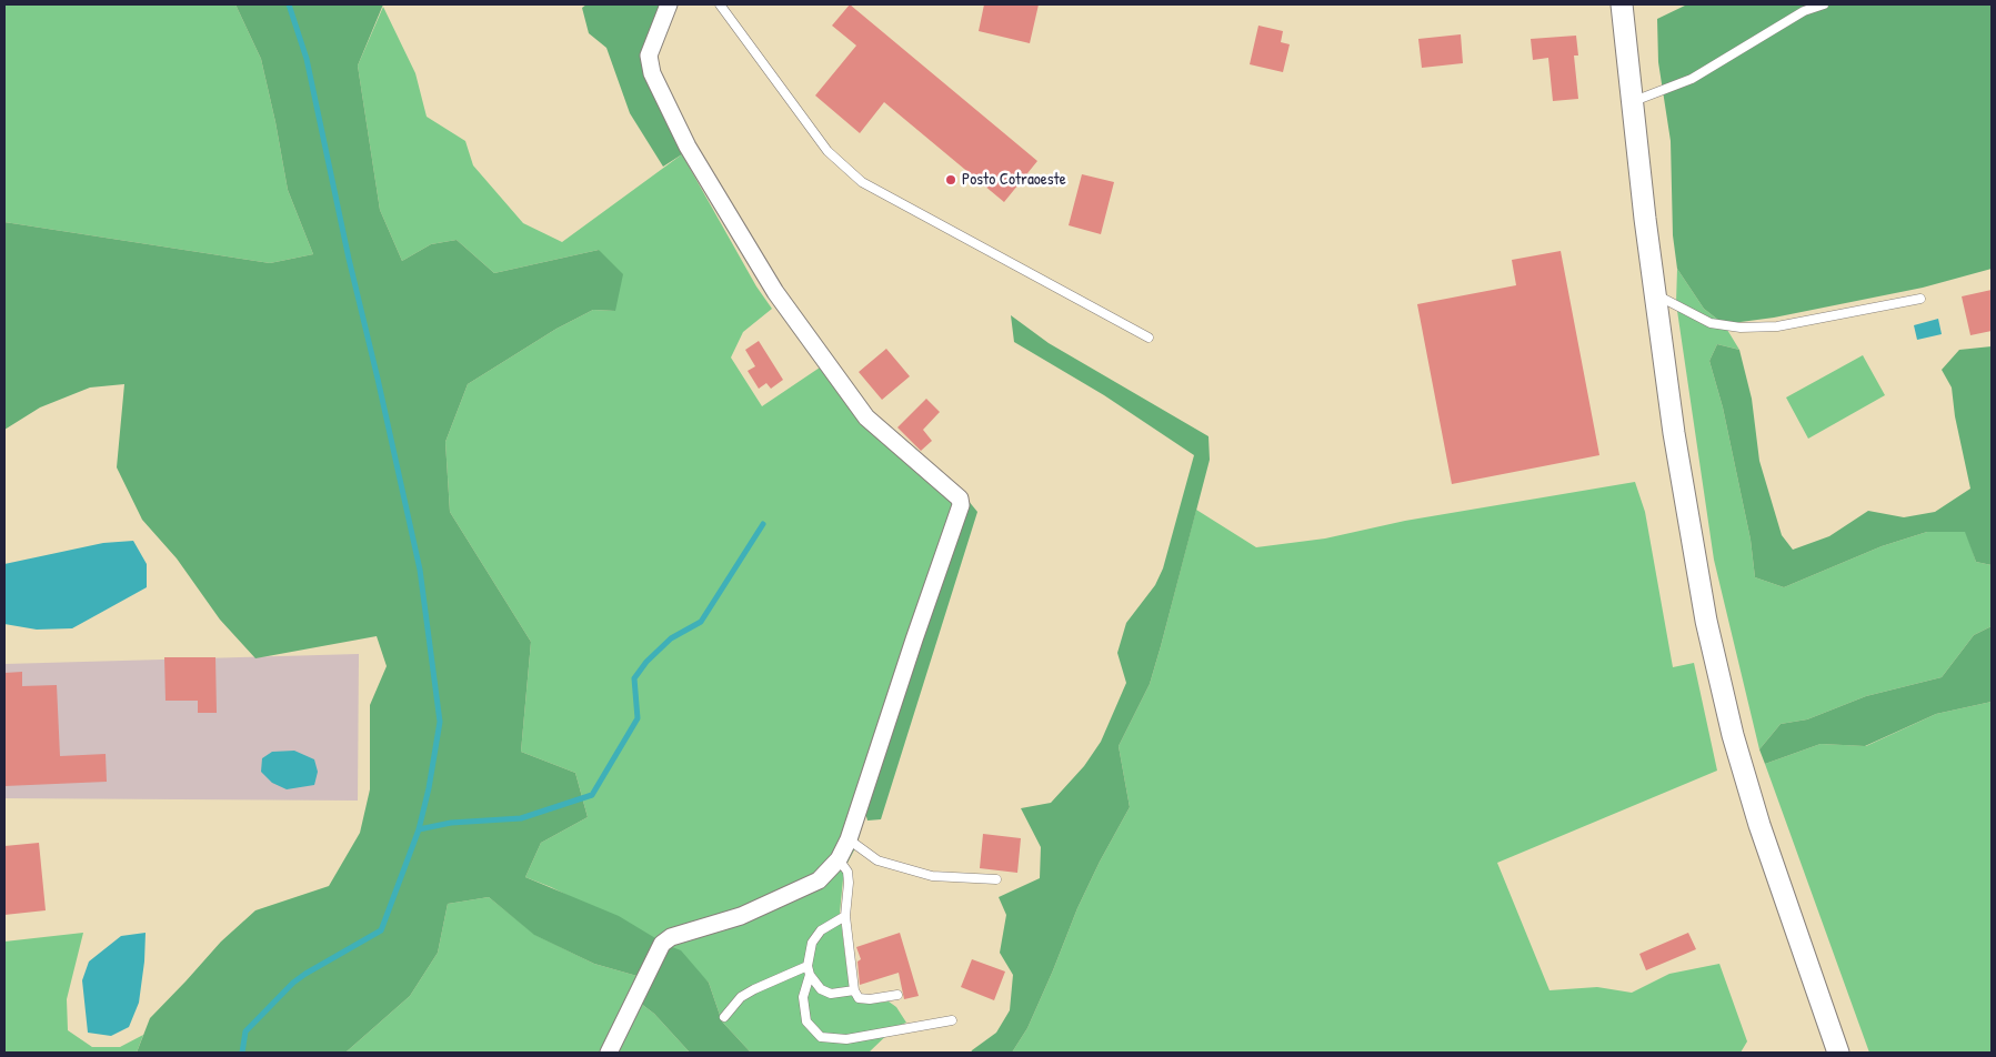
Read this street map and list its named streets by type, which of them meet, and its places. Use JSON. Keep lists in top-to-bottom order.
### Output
{
  "places": ["Posto Cotraoeste"]
}
